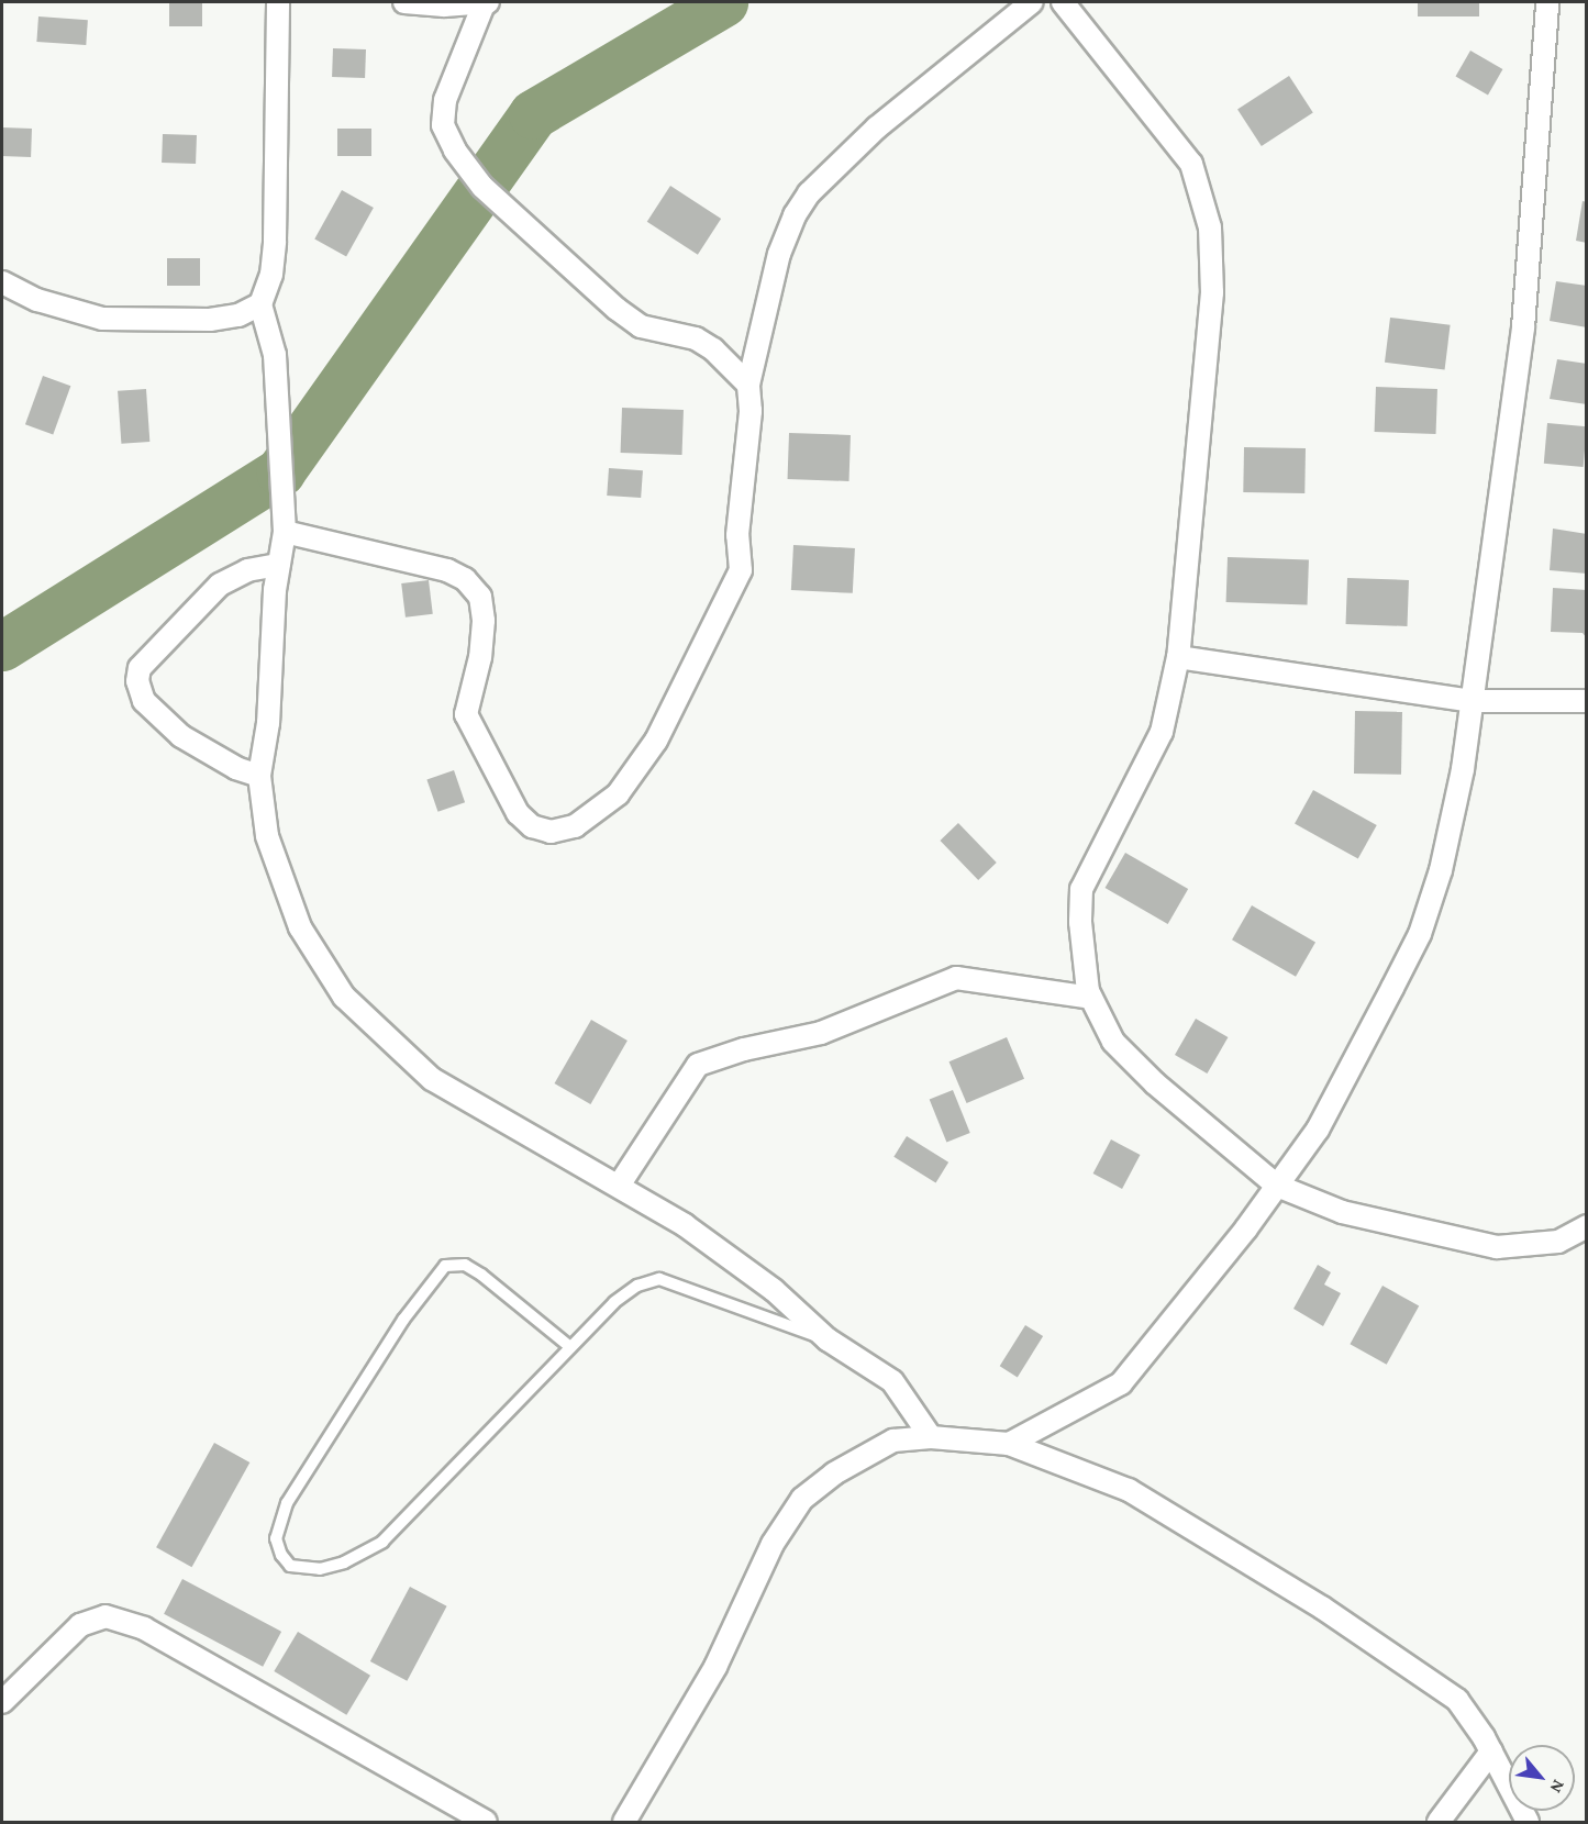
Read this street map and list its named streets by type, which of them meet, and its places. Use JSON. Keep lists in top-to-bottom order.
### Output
{
  "north": "bottom right"
}
